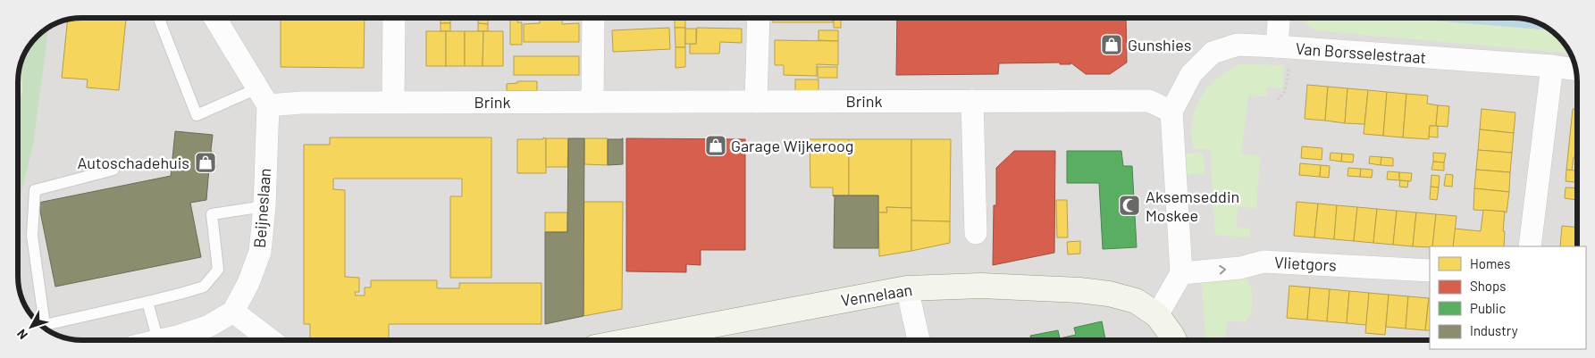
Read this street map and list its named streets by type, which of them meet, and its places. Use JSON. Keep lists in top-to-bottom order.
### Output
{
  "streets": {
    "street": [
      "Van Borsselestraat",
      "Brink",
      "Beijneslaan",
      "Vlietgors",
      "Vennelaan"
    ]
  },
  "crossings": [
    ["Van Borsselestraat", "Brink"],
    ["Brink", "Beijneslaan"]
  ],
  "one_way": ["Vlietgors"],
  "places": {
    "shop": ["Gunshies", "Garage Wijkeroog", "Autoschadehuis"],
    "mosque": ["Aksemseddin Moskee"]
  },
  "legend": [
    "Homes",
    "Shops",
    "Public",
    "Industry"
  ],
  "north": "bottom left"
}
